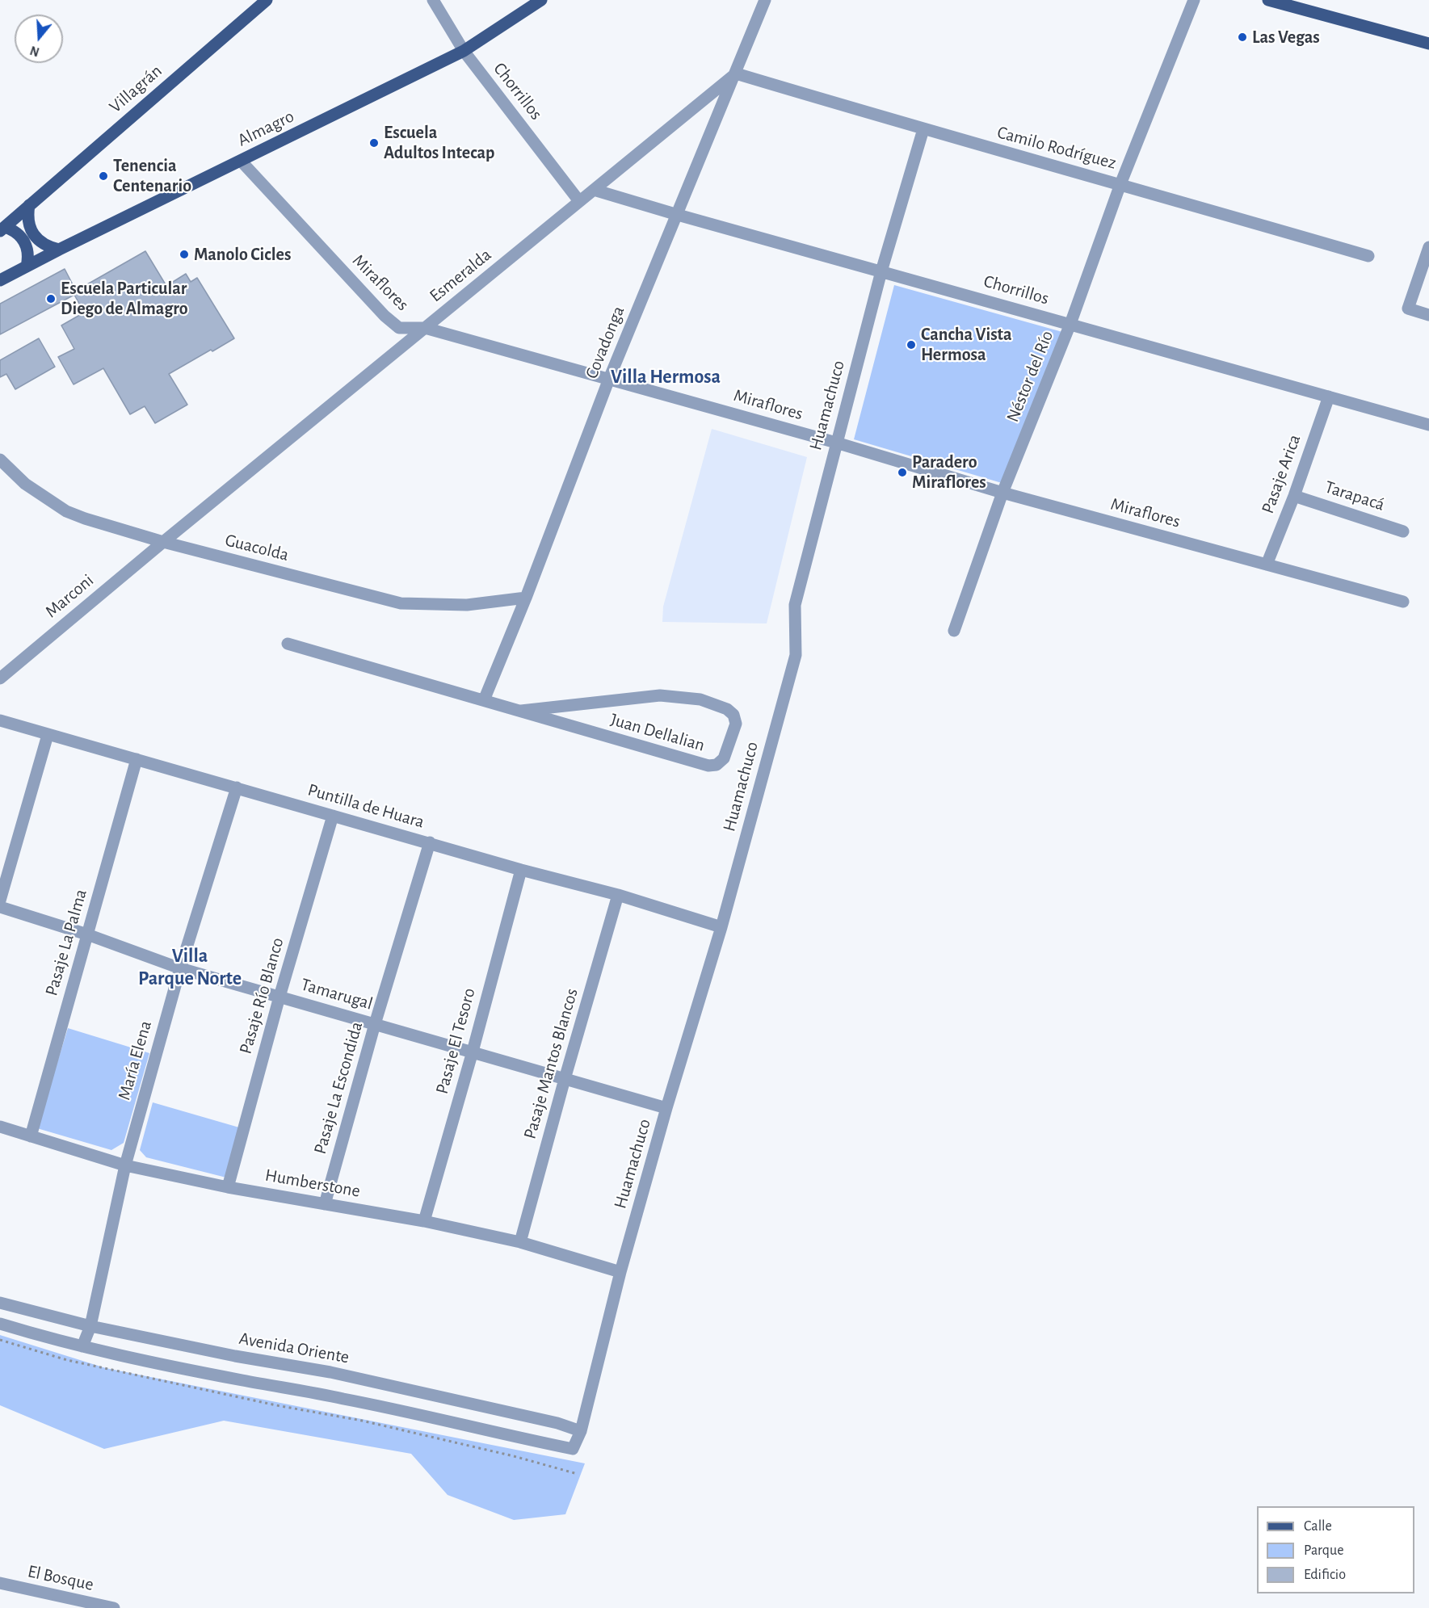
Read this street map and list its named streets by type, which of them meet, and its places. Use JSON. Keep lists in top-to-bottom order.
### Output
{
  "streets": {
    "main road": ["Villagrán", "Almagro"],
    "street": [
      "Chorrillos",
      "Camilo Rodríguez",
      "Esmeralda",
      "Miraflores",
      "Covadonga",
      "Néstor del Río",
      "Huamachuco",
      "Pasaje Arica",
      "Tarapacá",
      "Guacolda",
      "Marconi",
      "Juan Dellalian",
      "Puntilla de Huara",
      "Pasaje La Palma",
      "Tamarugal",
      "Pasaje Río Blanco",
      "Pasaje El Tesoro",
      "María Elena",
      "Pasaje Mantos Blancos",
      "Pasaje La Escondida",
      "Humberstone",
      "Avenida Oriente",
      "El Bosque"
    ]
  },
  "crossings": [
    ["Chorrillos", "Almagro"],
    ["Chorrillos", "Esmeralda"],
    ["Chorrillos", "Covadonga"],
    ["Chorrillos", "Néstor del Río"],
    ["Chorrillos", "Huamachuco"],
    ["Chorrillos", "Pasaje Arica"],
    ["Almagro", "Miraflores"],
    ["Camilo Rodríguez", "Esmeralda"],
    ["Camilo Rodríguez", "Covadonga"],
    ["Camilo Rodríguez", "Néstor del Río"],
    ["Camilo Rodríguez", "Huamachuco"],
    ["Esmeralda", "Miraflores"],
    ["Esmeralda", "Covadonga"],
    ["Esmeralda", "Guacolda"],
    ["Esmeralda", "Marconi"],
    ["Miraflores", "Covadonga"],
    ["Miraflores", "Néstor del Río"],
    ["Miraflores", "Huamachuco"],
    ["Miraflores", "Pasaje Arica"],
    ["Covadonga", "Guacolda"],
    ["Covadonga", "Juan Dellalian"],
    ["Huamachuco", "Puntilla de Huara"],
    ["Huamachuco", "Tamarugal"],
    ["Huamachuco", "María Elena"],
    ["Huamachuco", "Humberstone"],
    ["Huamachuco", "Avenida Oriente"],
    ["Pasaje Arica", "Tarapacá"],
    ["Guacolda", "Marconi"],
    ["Puntilla de Huara", "Pasaje La Palma"],
    ["Puntilla de Huara", "Pasaje Río Blanco"],
    ["Puntilla de Huara", "Pasaje El Tesoro"],
    ["Puntilla de Huara", "María Elena"],
    ["Puntilla de Huara", "Pasaje Mantos Blancos"],
    ["Puntilla de Huara", "Pasaje La Escondida"],
    ["Pasaje La Palma", "Tamarugal"],
    ["Pasaje La Palma", "Humberstone"],
    ["Tamarugal", "Pasaje Río Blanco"],
    ["Tamarugal", "Pasaje El Tesoro"],
    ["Tamarugal", "María Elena"],
    ["Tamarugal", "Pasaje Mantos Blancos"],
    ["Tamarugal", "Pasaje La Escondida"],
    ["Pasaje Río Blanco", "Humberstone"],
    ["Pasaje El Tesoro", "Humberstone"],
    ["María Elena", "Humberstone"],
    ["María Elena", "Avenida Oriente"],
    ["Pasaje Mantos Blancos", "Humberstone"],
    ["Pasaje La Escondida", "Humberstone"]
  ],
  "districts": ["Villa Hermosa", "Villa Parque Norte"],
  "places": [
    "Las Vegas",
    "Escuela Adultos Intecap",
    "Tenencia Centenario",
    "Manolo Cicles",
    "Escuela Particular Diego de Almagro",
    "Cancha Vista Hermosa",
    "Paradero Miraflores"
  ],
  "legend": ["Calle", "Parque", "Edificio"],
  "north": "bottom"
}
